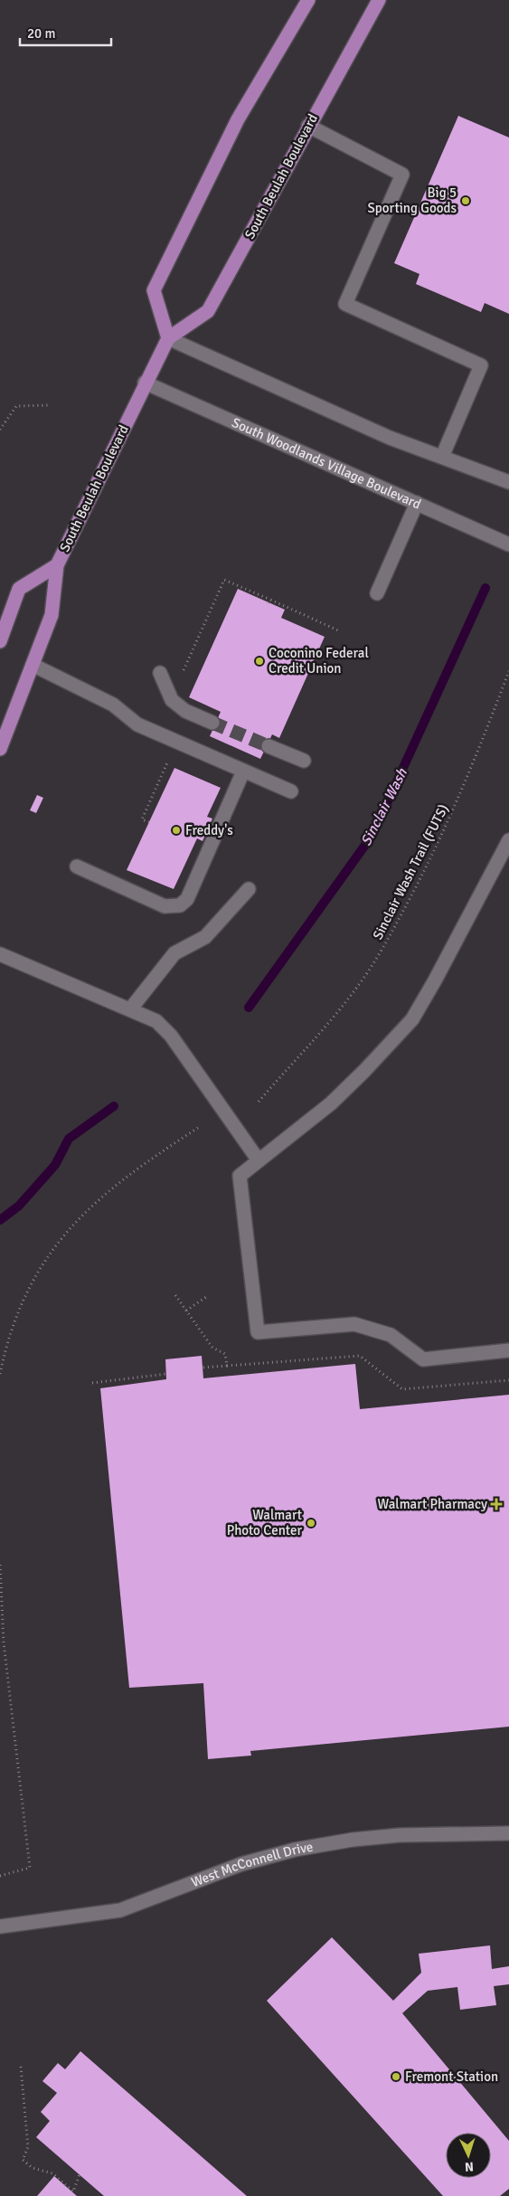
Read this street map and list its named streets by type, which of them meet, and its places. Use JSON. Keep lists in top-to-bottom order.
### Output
{
  "streets": {
    "main road": ["South Beulah Boulevard"],
    "street": ["South Woodlands Village Boulevard", "West McConnell Drive"],
    "path": ["Sinclair Wash Trail (FUTS)"]
  },
  "crossings": [
    ["South Beulah Boulevard", "South Woodlands Village Boulevard"]
  ],
  "water": ["Sinclair Wash"],
  "places": {
    "other": [
      "Big 5 Sporting Goods",
      "Coconino Federal Credit Union",
      "Freddy's",
      "Walmart Photo Center",
      "Fremont Station"
    ],
    "health": ["Walmart Pharmacy"]
  },
  "scale_bar": "20 m",
  "north": "bottom"
}
